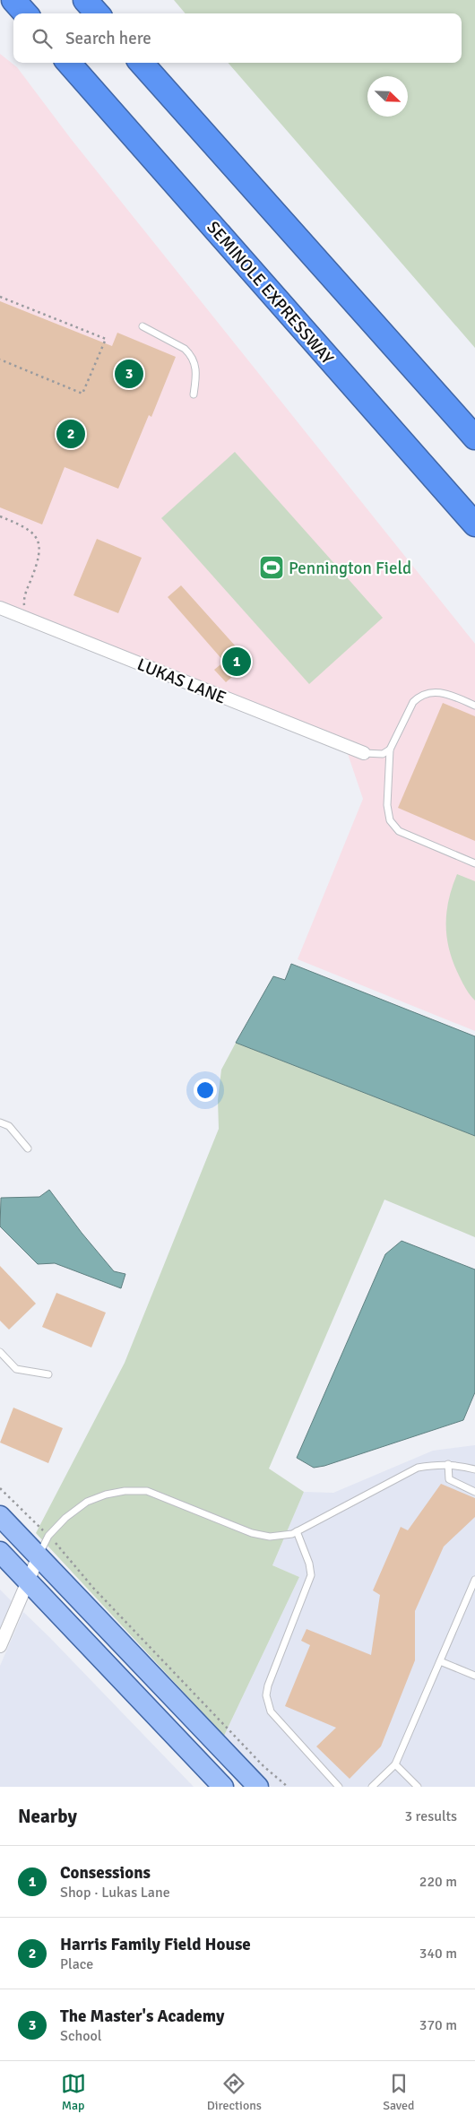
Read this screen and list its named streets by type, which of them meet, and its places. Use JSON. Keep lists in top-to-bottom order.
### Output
{
  "streets": {
    "highway": ["SEMINOLE EXPRESSWAY"],
    "street": ["LUKAS LANE"]
  },
  "places": {
    "sports": ["Pennington Field"]
  },
  "north": "bottom right",
  "page": {
    "search": "Search here",
    "pins": ["3", "2", "1"],
    "heading": ["Nearby", "3 results"],
    "list": [
      {
        "mark": "1",
        "name": "Consessions",
        "note": "Shop · Lukas Lane",
        "value": "220 m"
      },
      {
        "mark": "2",
        "name": "Harris Family Field House",
        "note": "Place",
        "value": "340 m"
      },
      {
        "mark": "3",
        "name": "The Master's Academy",
        "note": "School",
        "value": "370 m"
      }
    ],
    "nav": ["Map", "Directions", "Saved"]
  }
}
